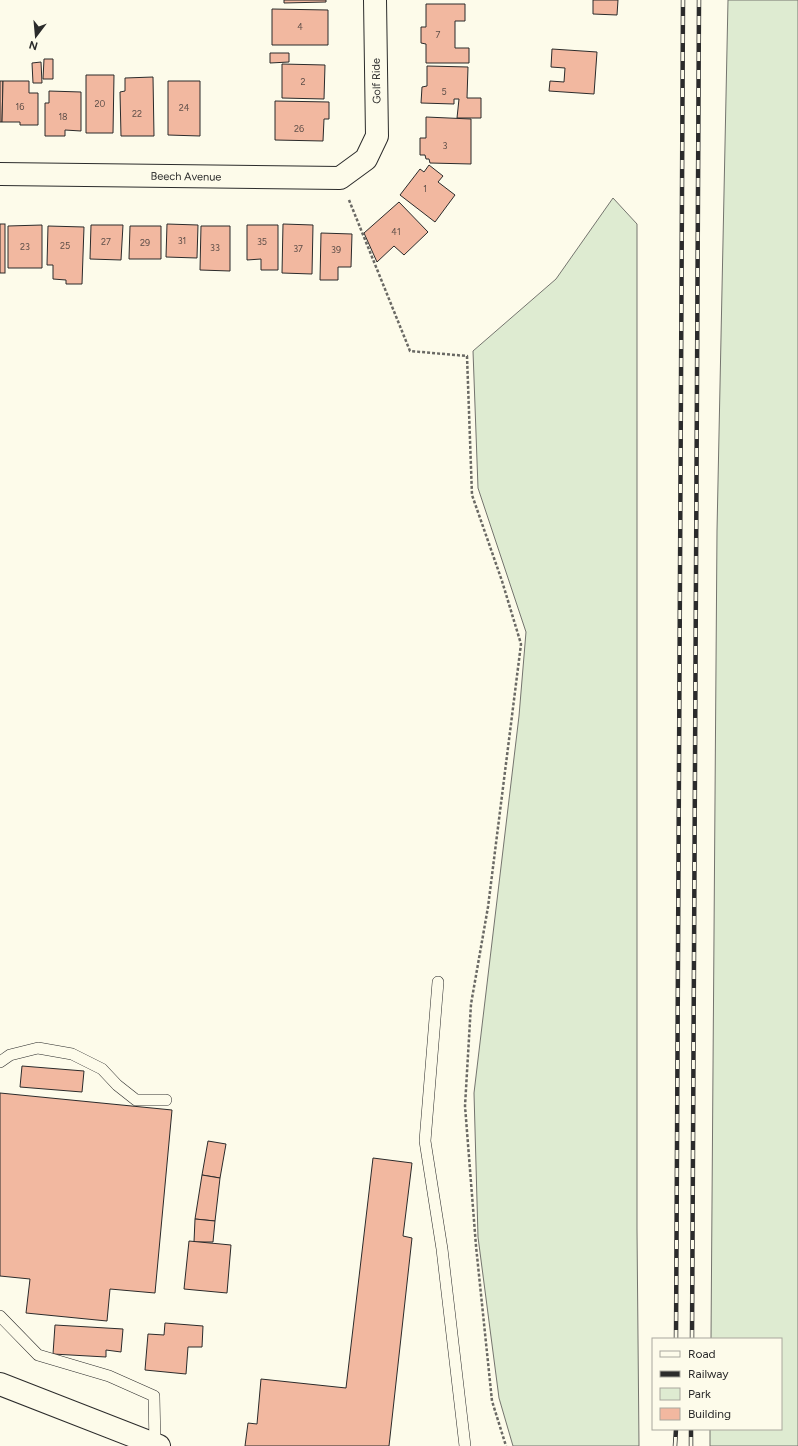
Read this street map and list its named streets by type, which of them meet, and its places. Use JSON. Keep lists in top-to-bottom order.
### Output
{
  "streets": {
    "street": ["Golf Ride", "Beech Avenue"]
  },
  "crossings": [
    ["Golf Ride", "Beech Avenue"]
  ],
  "house_numbers": [
    "4",
    "7",
    "2",
    "5",
    "20",
    "16",
    "24",
    "22",
    "18",
    "26",
    "3",
    "1",
    "41",
    "31",
    "27",
    "35",
    "29",
    "25",
    "23",
    "33",
    "37",
    "39"
  ],
  "legend": [
    "Road",
    "Railway",
    "Park",
    "Building"
  ],
  "north": "bottom"
}
